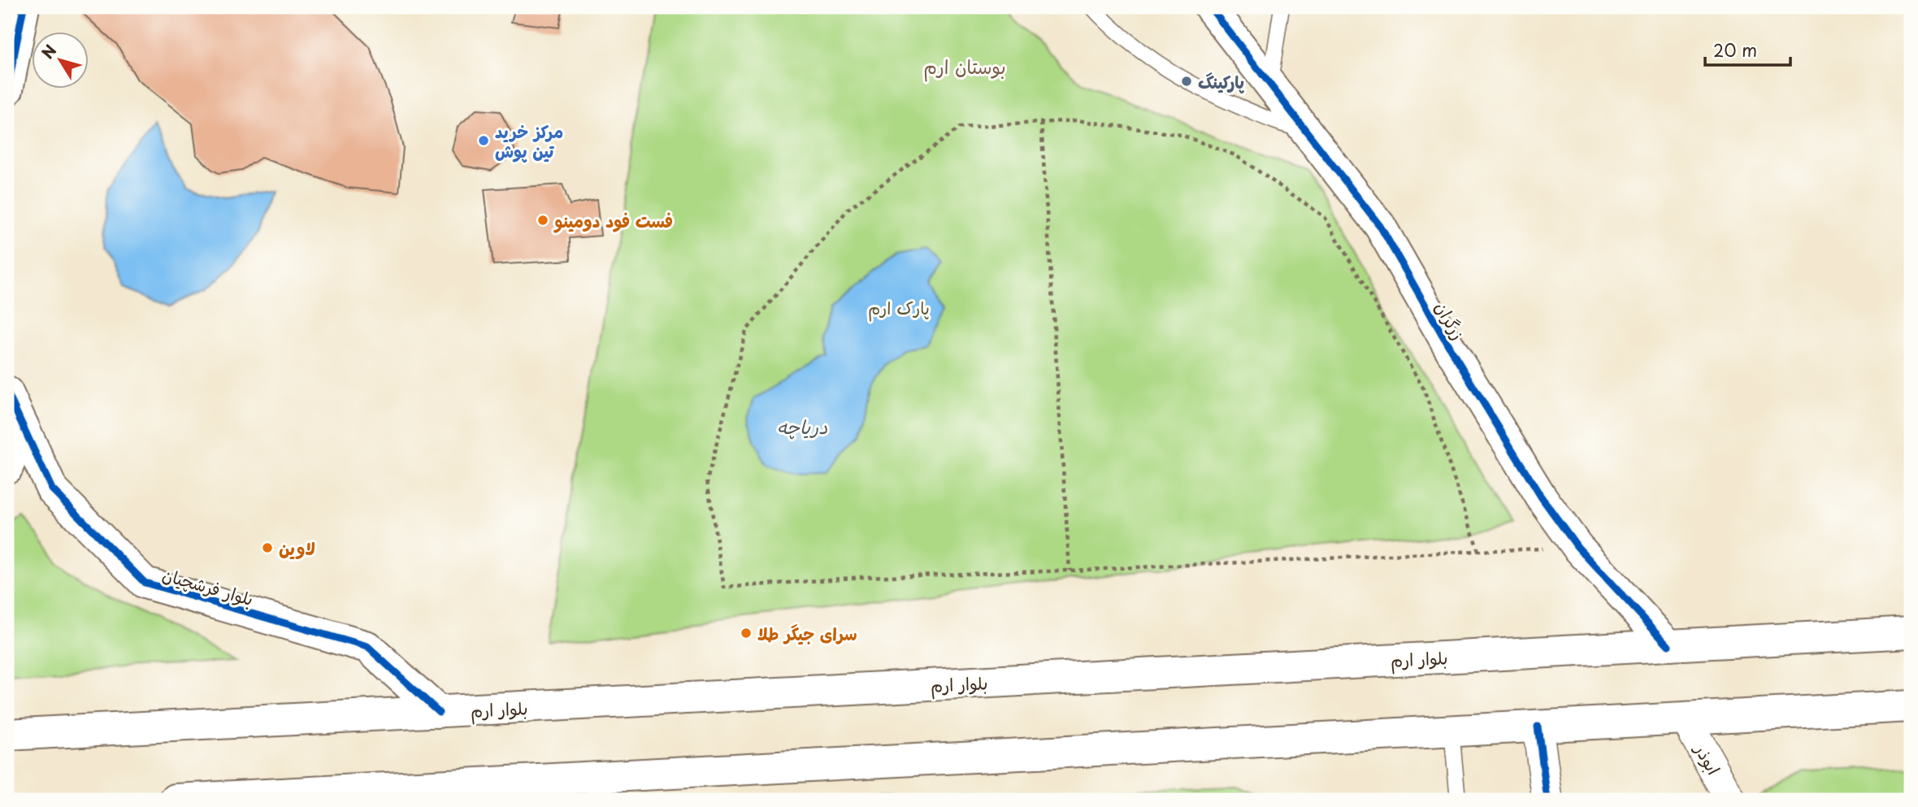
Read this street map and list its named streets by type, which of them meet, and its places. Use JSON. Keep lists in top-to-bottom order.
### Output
{
  "streets": {
    "main road": ["زرگران", "بلوار فرشچیان", "بلوار ارم"],
    "street": ["ابوذر"]
  },
  "crossings": [
    ["زرگران", "بلوار ارم"],
    ["بلوار فرشچیان", "بلوار ارم"]
  ],
  "districts": ["بوستان ارم"],
  "water": ["دریاچه"],
  "parks": ["پارک ارم"],
  "places": [
    "پارکینگ",
    "مرکز خرید تین پوش",
    "فست فود دومینو",
    "لاوین",
    "سرای جیگر طلا"
  ],
  "scale_bar": "20 m",
  "north": "top left"
}
